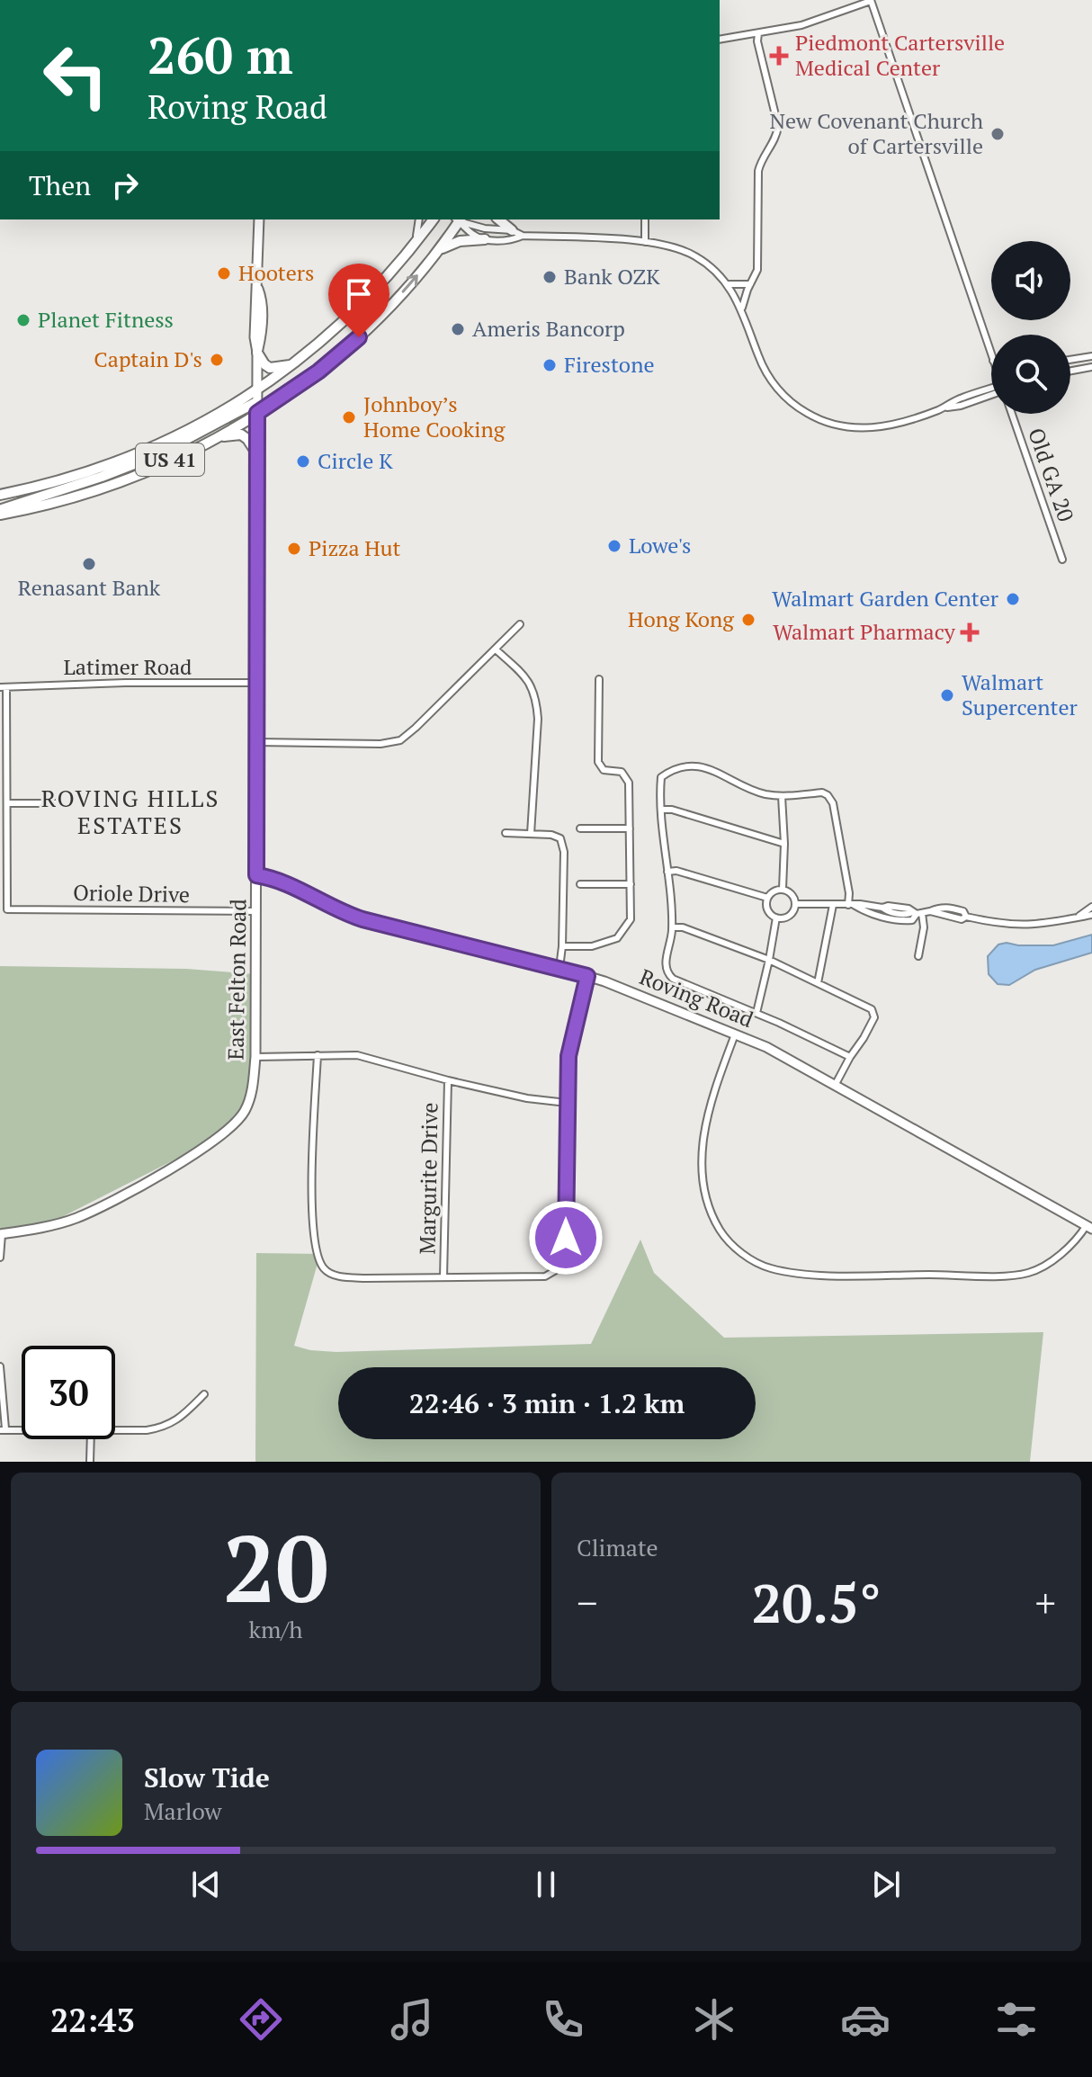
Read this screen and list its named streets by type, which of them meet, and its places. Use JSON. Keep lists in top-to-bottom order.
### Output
{
  "streets": {
    "main road": ["US 41"],
    "street": [
      "Old GA 20",
      "Latimer Road",
      "Oriole Drive",
      "East Felton Road",
      "Roving Road",
      "Margurite Drive"
    ]
  },
  "crossings": [
    ["US 41", "East Felton Road"],
    ["Latimer Road", "East Felton Road"],
    ["Oriole Drive", "East Felton Road"],
    ["East Felton Road", "Roving Road"]
  ],
  "districts": ["ROVING HILLS ESTATES"],
  "places": {
    "health": ["Piedmont Cartersville Medical Center", "Walmart Pharmacy"],
    "other": [
      "New Covenant Church of Cartersville",
      "Hooters",
      "Bank OZK",
      "Planet Fitness",
      "Ameris Bancorp",
      "Captain D's",
      "Firestone",
      "Johnboy’s Home Cooking",
      "Circle K",
      "Lowe's",
      "Pizza Hut",
      "Renasant Bank",
      "Walmart Garden Center",
      "Hong Kong",
      "Walmart Supercenter"
    ]
  },
  "page": {
    "turn": ["260 m", "Roving Road"],
    "then": "Then",
    "limit": "30",
    "trip": "22:46 · 3 min · 1.2 km",
    "tile": [
      ["20", "km/h"],
      "Climate"
    ],
    "heat": ["−", "20.5°", "+"],
    "song": ["Slow Tide", "Marlow"],
    "tabs": "22:43"
  }
}
